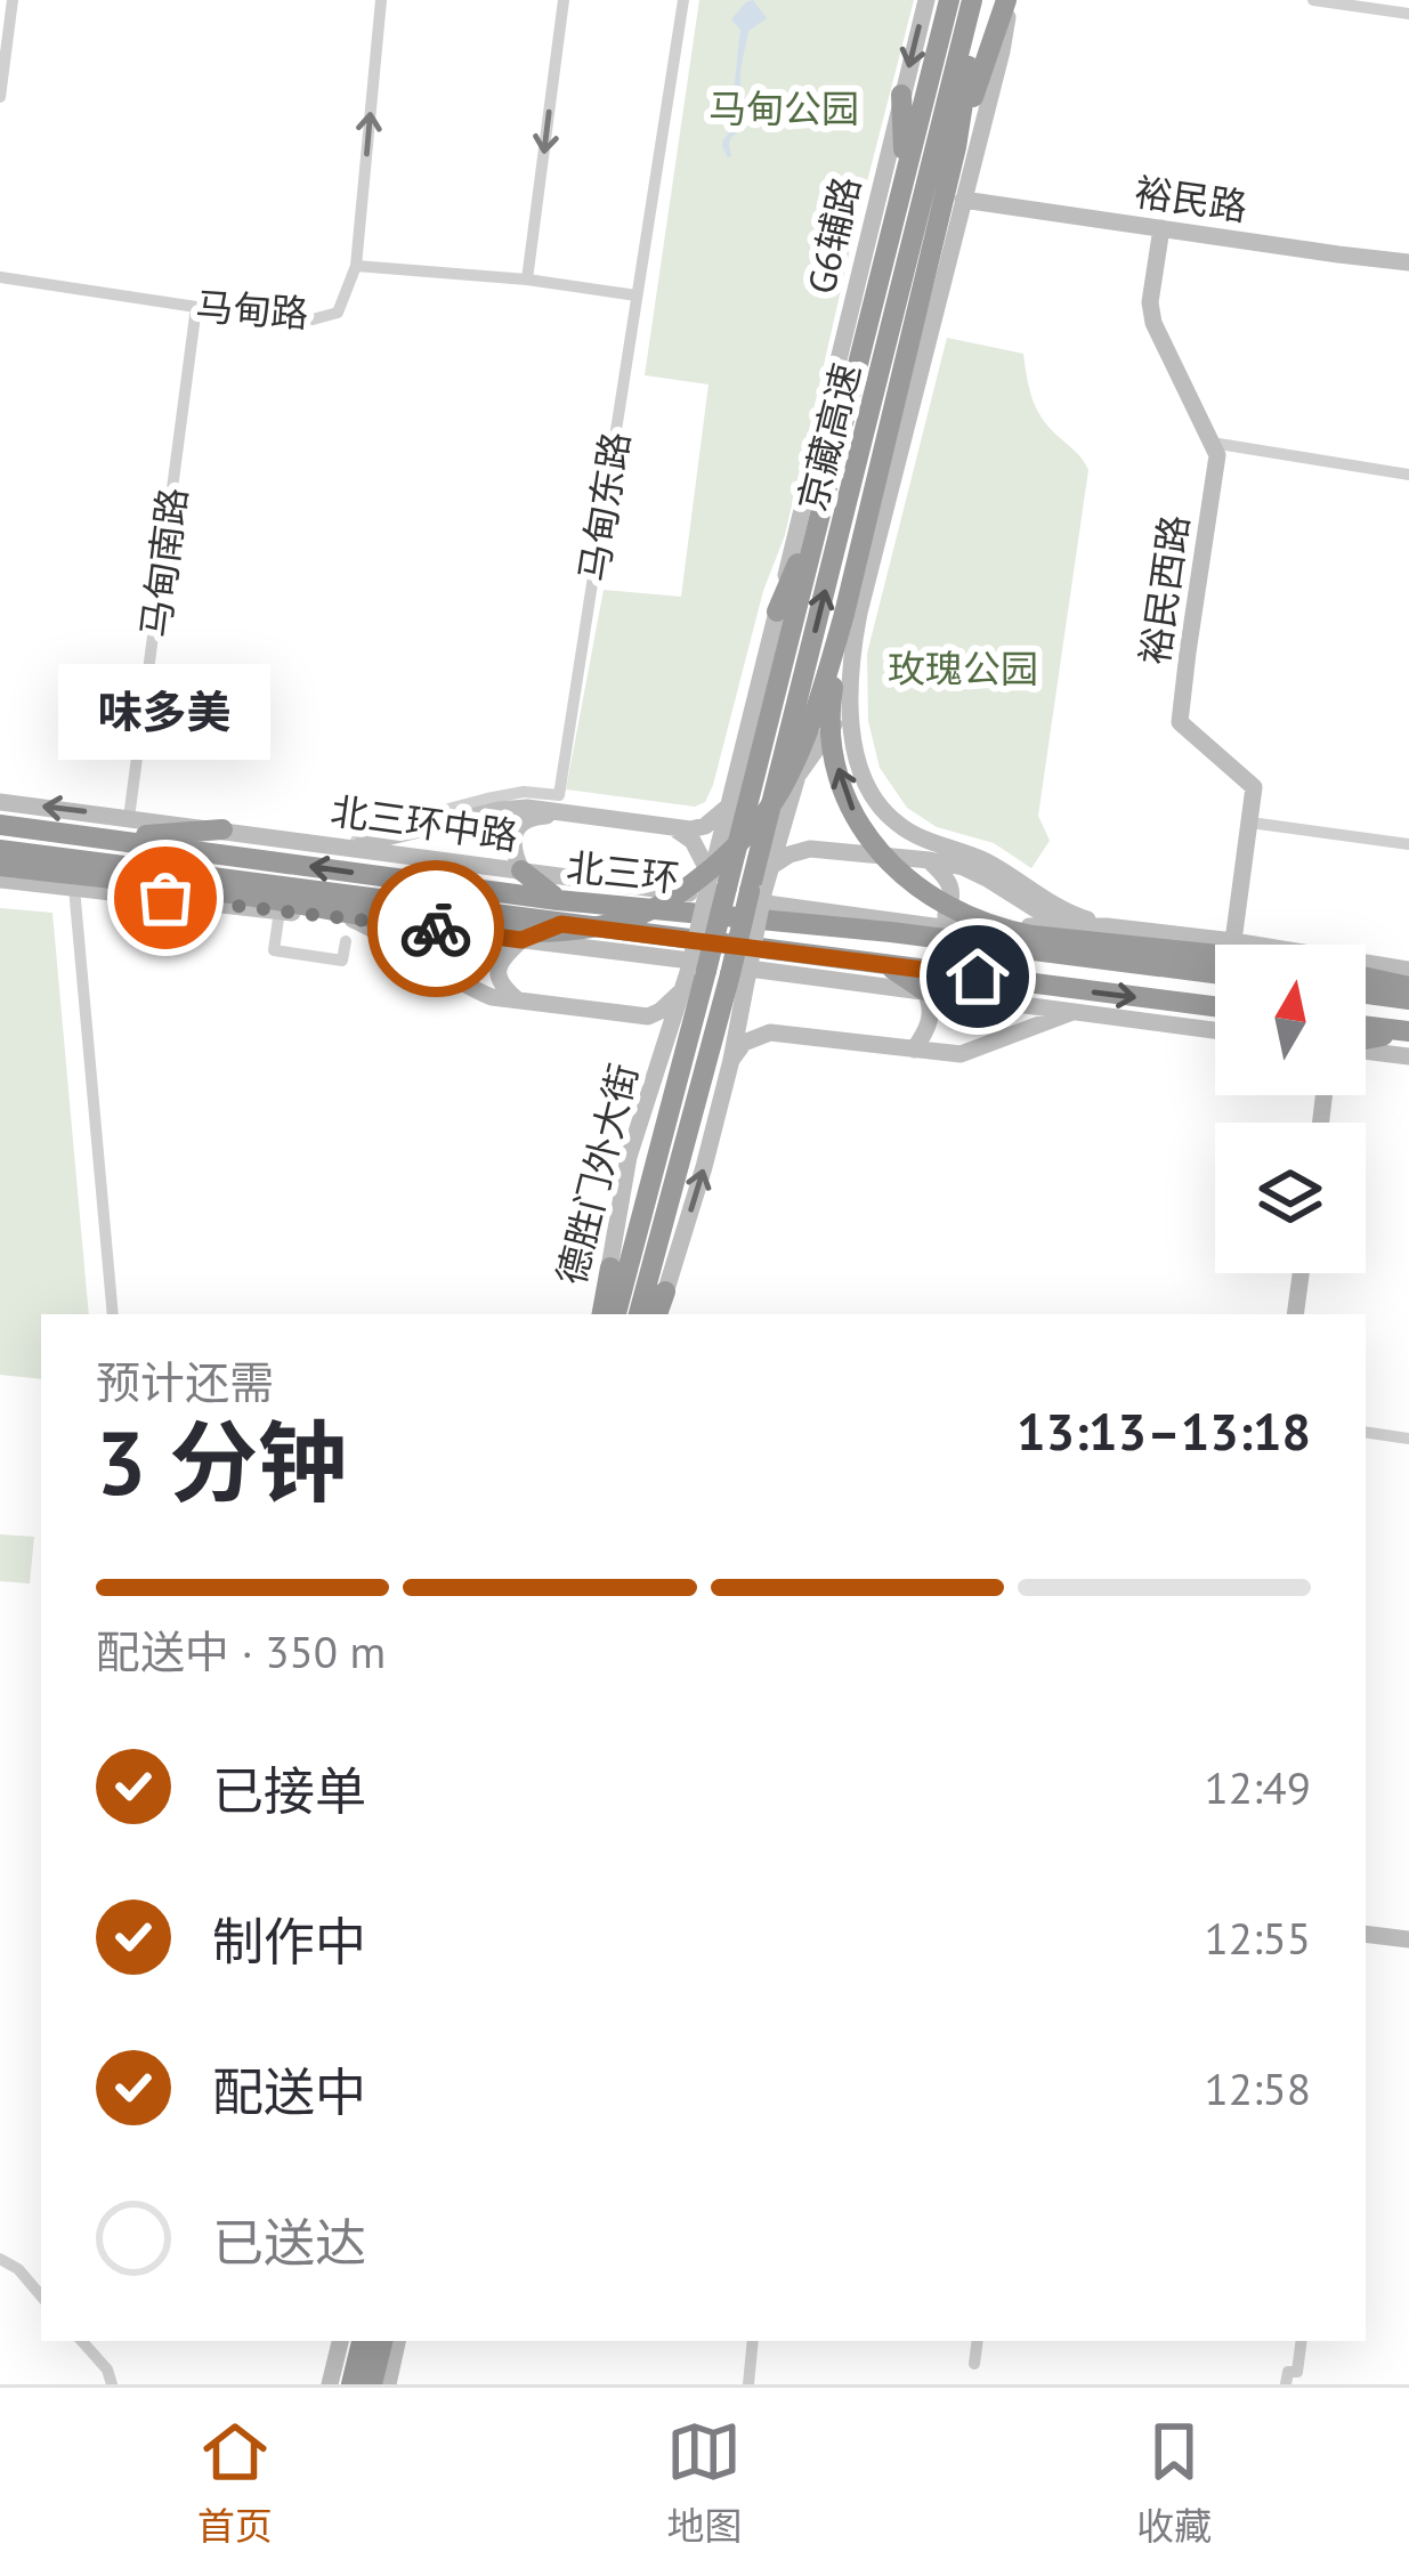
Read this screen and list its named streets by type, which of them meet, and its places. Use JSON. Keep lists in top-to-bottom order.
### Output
{
  "streets": {
    "highway": ["京藏高速", "北三环", "德胜门外大街"],
    "main road": [
      "裕民路",
      "G6辅路",
      "裕民西路",
      "北三环中路"
    ],
    "street": ["马甸路", "马甸东路", "马甸南路"]
  },
  "crossings": [
    ["裕民路", "裕民西路"],
    ["G6辅路", "京藏高速"],
    ["G6辅路", "德胜门外大街"],
    ["马甸路", "马甸东路"],
    ["马甸路", "马甸南路"],
    ["京藏高速", "德胜门外大街"],
    ["马甸东路", "北三环中路"],
    ["马甸南路", "北三环中路"],
    ["裕民西路", "北三环中路"]
  ],
  "parks": ["马甸公园", "玫瑰公园"],
  "places": ["味多美"],
  "north": "top",
  "page": {
    "bubble": "味多美",
    "heading": ["3 分钟", "预计还需", "13:13–13:18"],
    "bar": "配送中 · 350 m",
    "list": [
      ["已接单", "12:49"],
      ["制作中", "12:55"],
      ["配送中", "12:58"],
      "已送达"
    ],
    "tabs": ["首页", "地图", "收藏"]
  }
}
